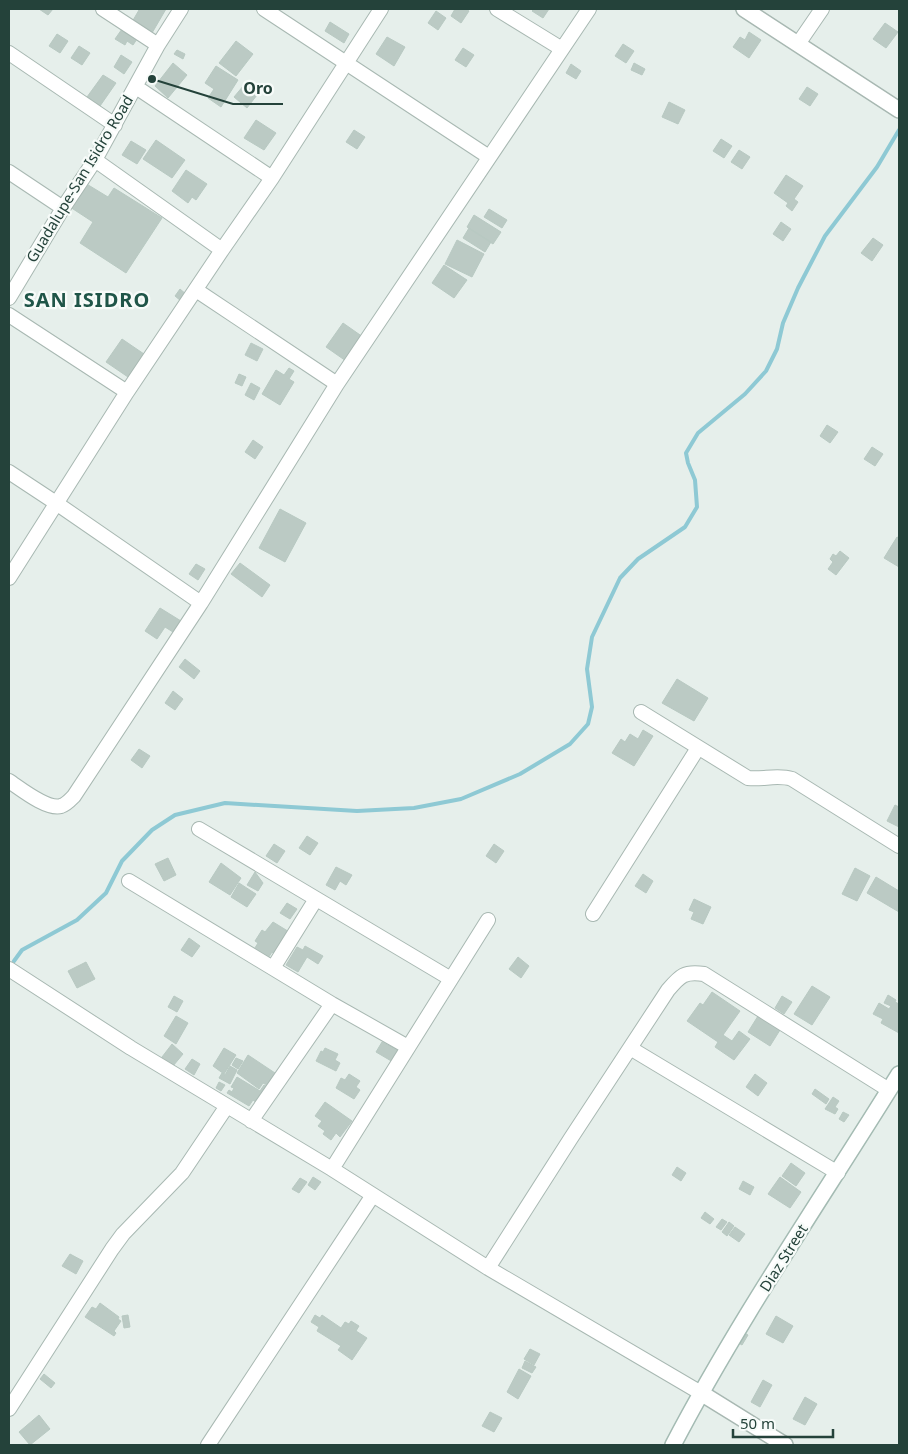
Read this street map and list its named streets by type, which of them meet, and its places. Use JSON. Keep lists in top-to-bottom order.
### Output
{
  "streets": {
    "main road": ["Diaz Street"],
    "street": ["Guadalupe-San Isidro Road"]
  },
  "districts": ["SAN ISIDRO"],
  "places": ["Oro"],
  "scale_bar": "50 m"
}
